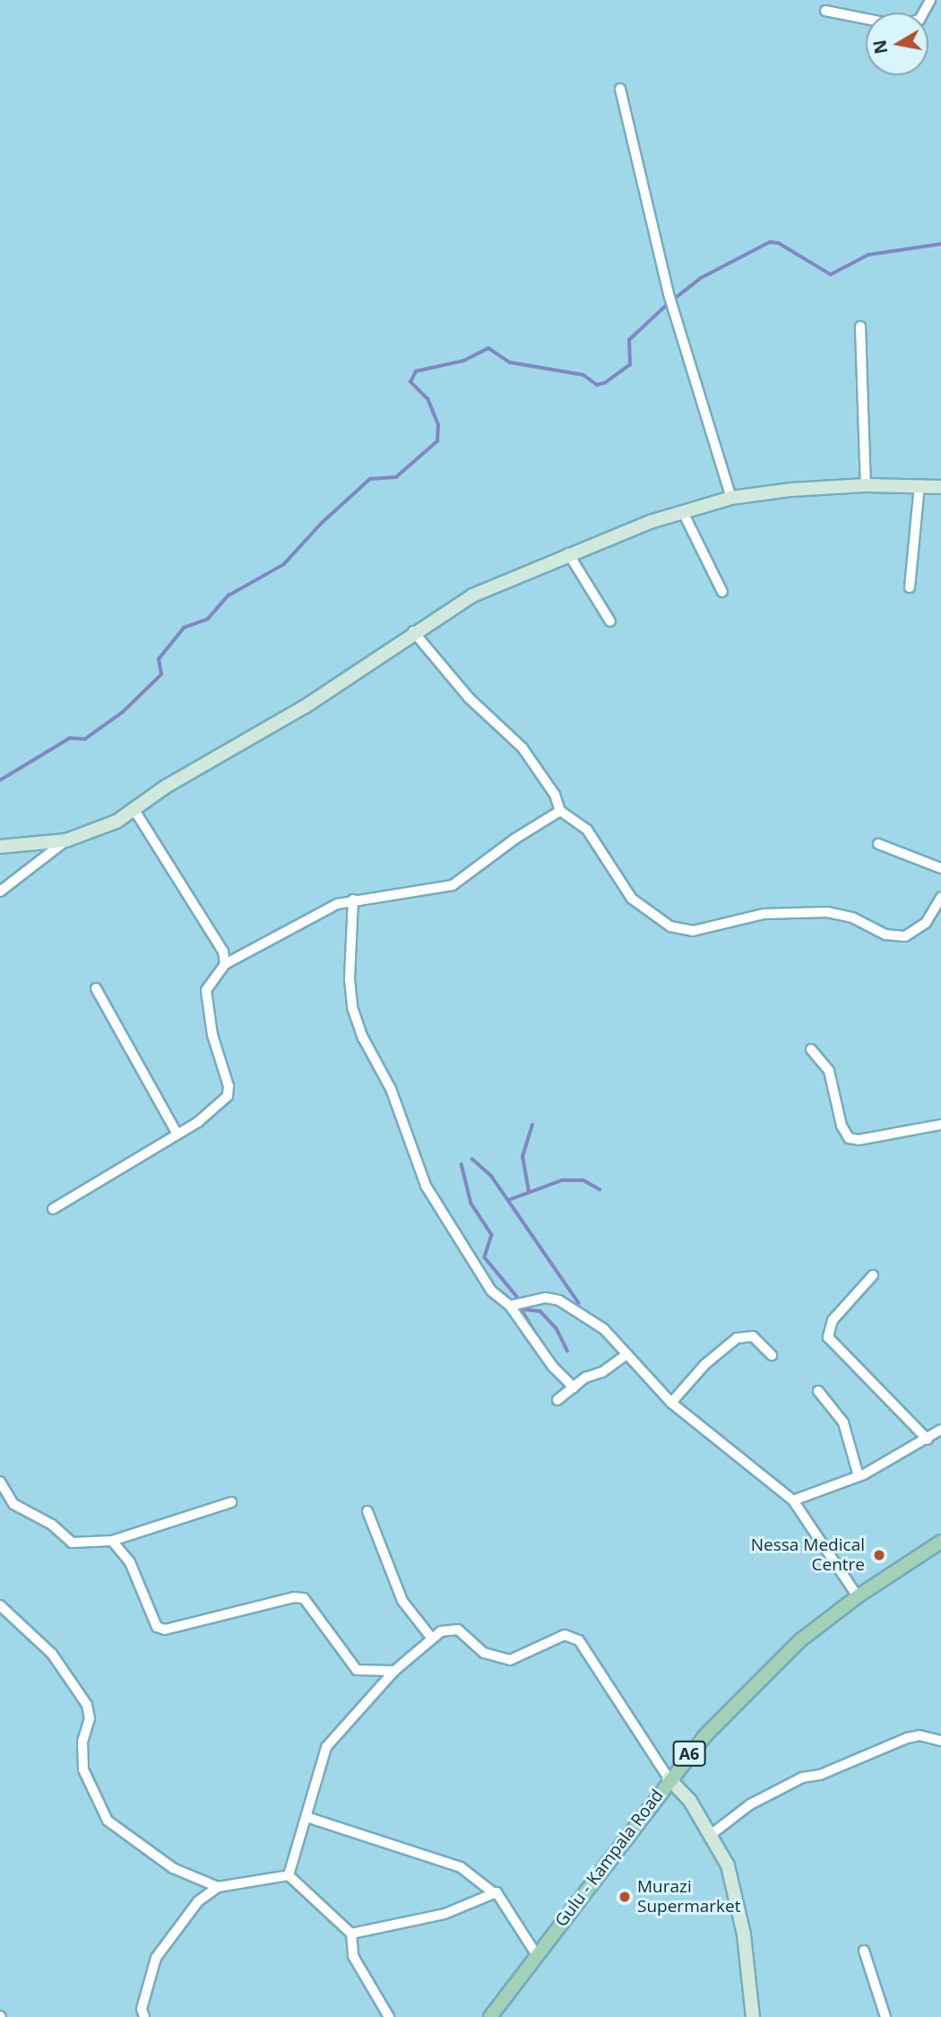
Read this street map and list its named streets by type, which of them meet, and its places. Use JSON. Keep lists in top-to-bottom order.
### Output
{
  "streets": {
    "main road": ["A6", "Gulu - Kampala Road"]
  },
  "places": ["Nessa Medical Centre", "Murazi Supermarket"],
  "north": "left"
}
